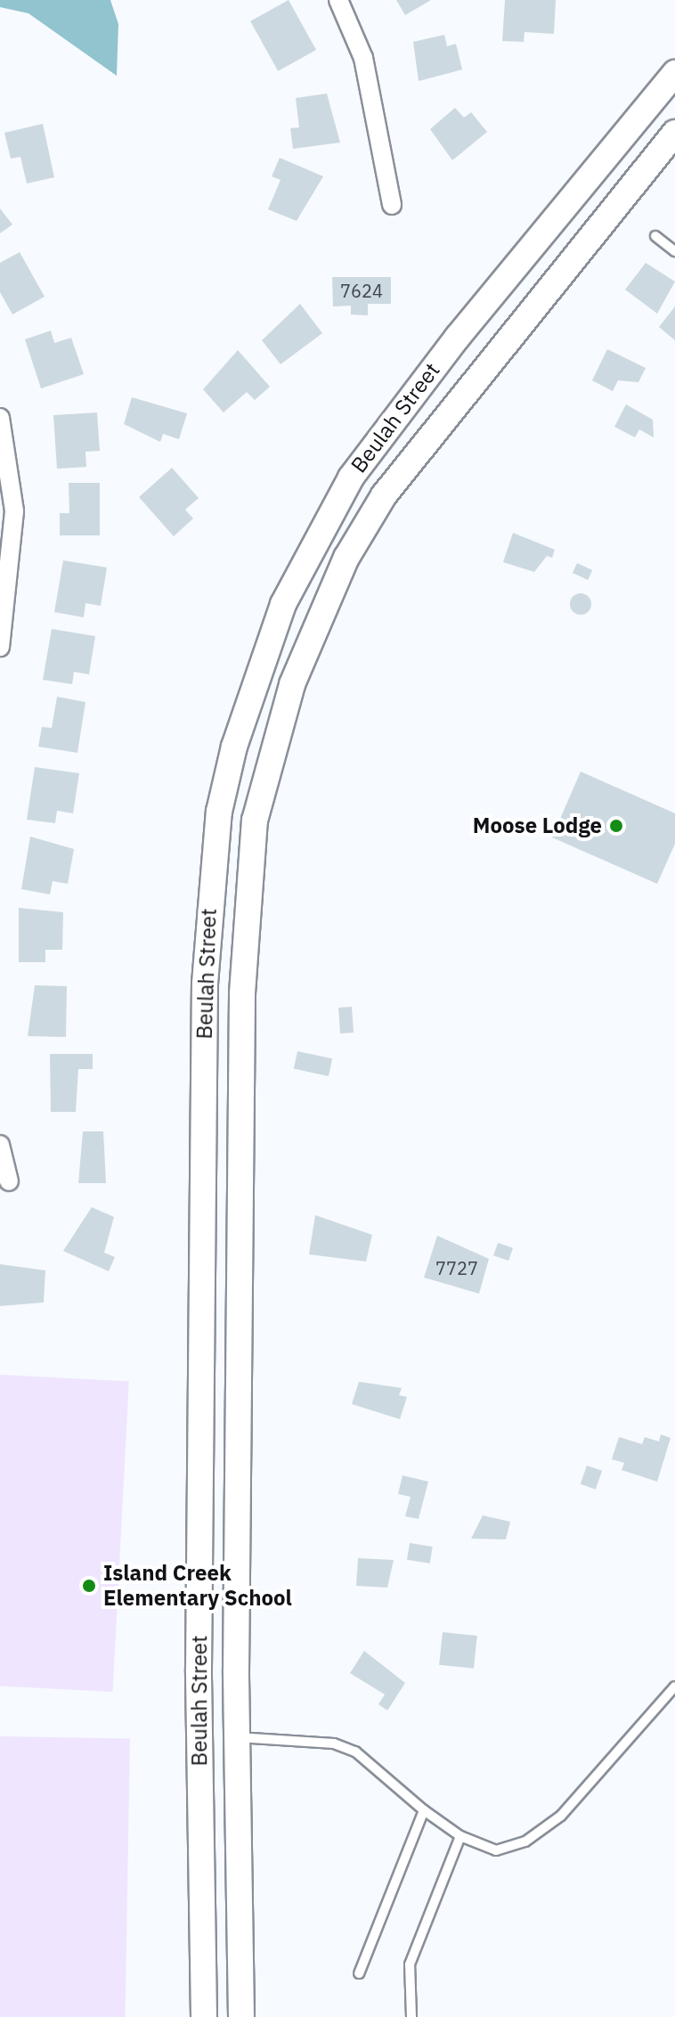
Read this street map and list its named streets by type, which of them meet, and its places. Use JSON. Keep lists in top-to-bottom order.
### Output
{
  "streets": {
    "main road": ["Beulah Street"]
  },
  "places": ["Moose Lodge", "Island Creek Elementary School"],
  "house_numbers": ["7624", "7727"]
}
